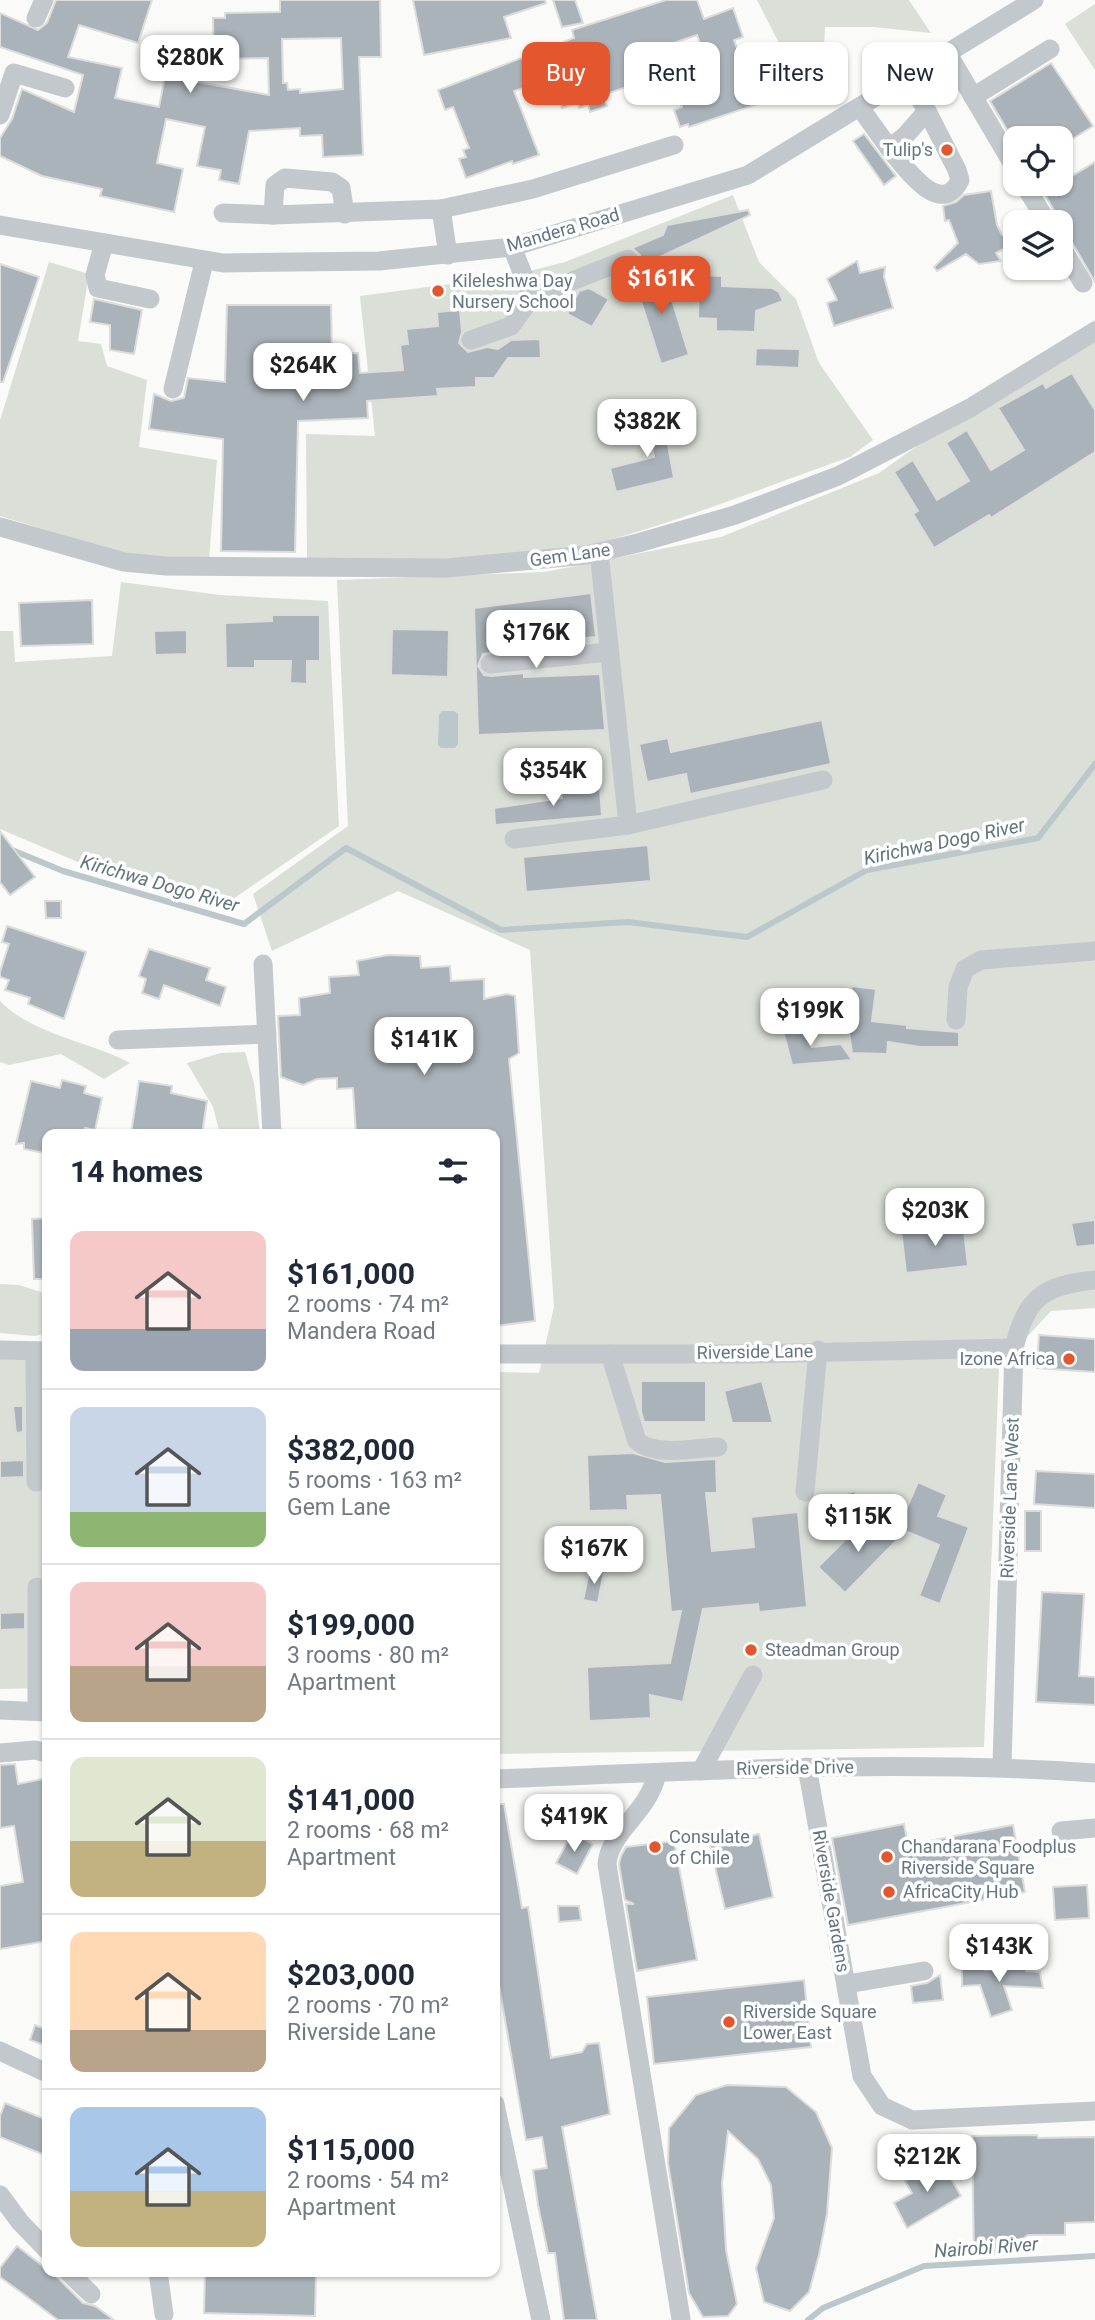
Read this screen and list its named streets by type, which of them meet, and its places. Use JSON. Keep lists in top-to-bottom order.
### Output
{
  "streets": {
    "street": [
      "Mandera Road",
      "Gem Lane",
      "Riverside Lane",
      "Riverside Lane West",
      "Riverside Drive",
      "Riverside Gardens"
    ]
  },
  "crossings": [
    ["Riverside Lane", "Riverside Lane West"],
    ["Riverside Lane West", "Riverside Drive"],
    ["Riverside Drive", "Riverside Gardens"]
  ],
  "water": ["Kirichwa Dogo River", "Nairobi River"],
  "places": [
    "Tulip's",
    "Kileleshwa Day Nursery School",
    "Izone Africa",
    "Steadman Group",
    "Consulate of Chile",
    "Chandarana Foodplus Riverside Square",
    "AfricaCity Hub",
    "Riverside Square Lower East"
  ],
  "page": {
    "price": [
      "$280K",
      "$161K",
      "$264K",
      "$382K",
      "$176K",
      "$354K",
      "$199K",
      "$141K",
      "$203K",
      "$115K",
      "$167K",
      "$419K",
      "$143K",
      "$212K"
    ],
    "chip": [
      "Buy",
      "Rent",
      "Filters",
      "New"
    ],
    "heading": "14 homes",
    "list": [
      {
        "name": "$161,000",
        "note": "2 rooms · 74 m² · Mandera Road"
      },
      {
        "name": "$382,000",
        "note": "5 rooms · 163 m² · Gem Lane"
      },
      {
        "name": "$199,000",
        "note": "3 rooms · 80 m² · Apartment"
      },
      {
        "name": "$141,000",
        "note": "2 rooms · 68 m² · Apartment"
      },
      {
        "name": "$203,000",
        "note": "2 rooms · 70 m² · Riverside Lane"
      },
      {
        "name": "$115,000",
        "note": "2 rooms · 54 m² · Apartment"
      }
    ]
  }
}
